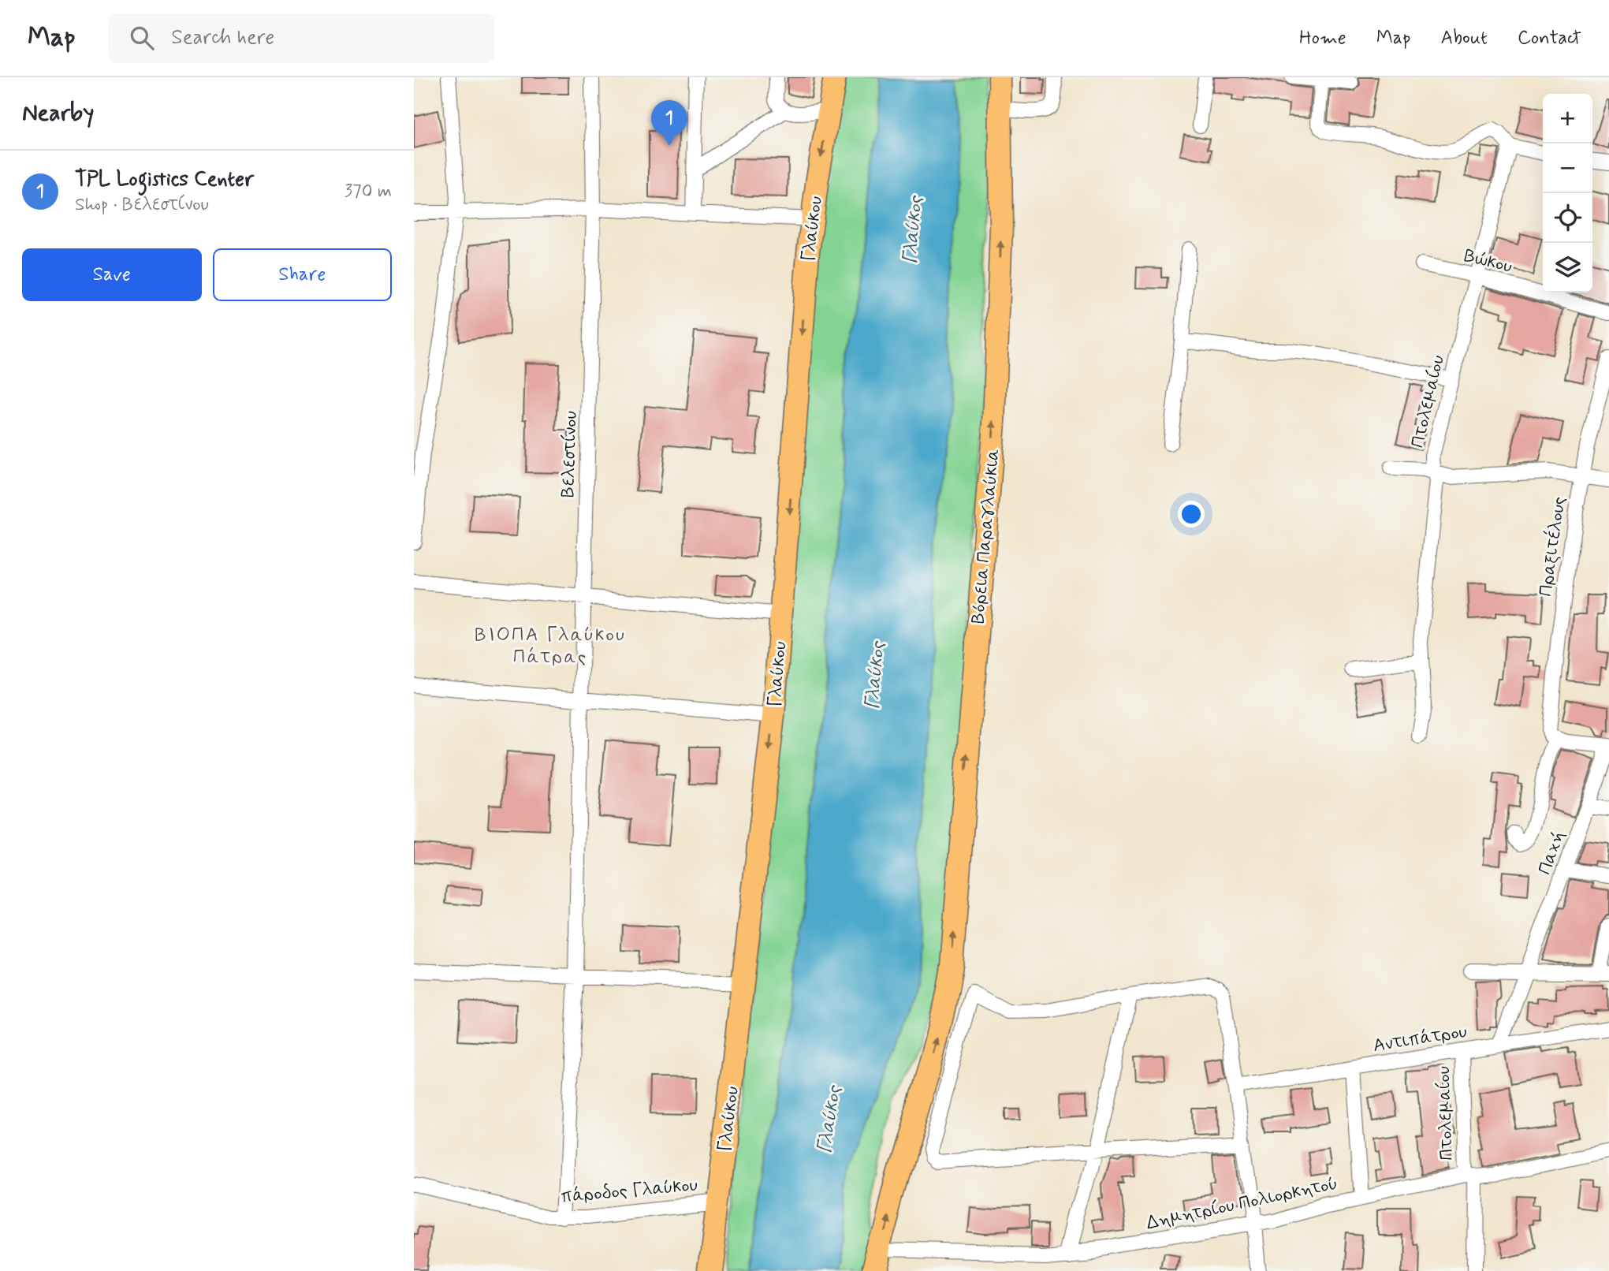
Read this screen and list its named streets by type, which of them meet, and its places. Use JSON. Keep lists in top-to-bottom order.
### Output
{
  "streets": {
    "main road": ["Γλαύκου", "Βόρεια Παραγλαύκια"],
    "street": [
      "Βώκου",
      "Πτολεμαίου",
      "Βελεστίνου",
      "Πραξιτέλους",
      "Παχή",
      "Αντιπάτρου",
      "πάροδος Γλαύκου",
      "Δημητρίου Πολιορκητού"
    ]
  },
  "crossings": [
    ["Γλαύκου", "πάροδος Γλαύκου"],
    ["Βώκου", "Πτολεμαίου"],
    ["Πτολεμαίου", "Αντιπάτρου"],
    ["Πτολεμαίου", "Δημητρίου Πολιορκητού"],
    ["Βελεστίνου", "πάροδος Γλαύκου"],
    ["Βόρεια Παραγλαύκια", "Δημητρίου Πολιορκητού"],
    ["Παχή", "Αντιπάτρου"]
  ],
  "one_way": ["Γλαύκου", "Βόρεια Παραγλαύκια"],
  "districts": ["ΒΙΟΠΑ Γλαύκου Πάτρας"],
  "water": ["Γλαύκος"],
  "page": {
    "header": "Map",
    "search": "Search here",
    "nav": [
      "Home",
      "Map",
      "About",
      "Contact"
    ],
    "heading": "Nearby",
    "map_buttons": ["+", "−"],
    "pins": "1",
    "list": [
      {
        "mark": "1",
        "name": "TPL Logistics Center",
        "note": "Shop · Βελεστίνου",
        "value": "370 m"
      }
    ],
    "buttons": ["Save", "Share"]
  }
}
